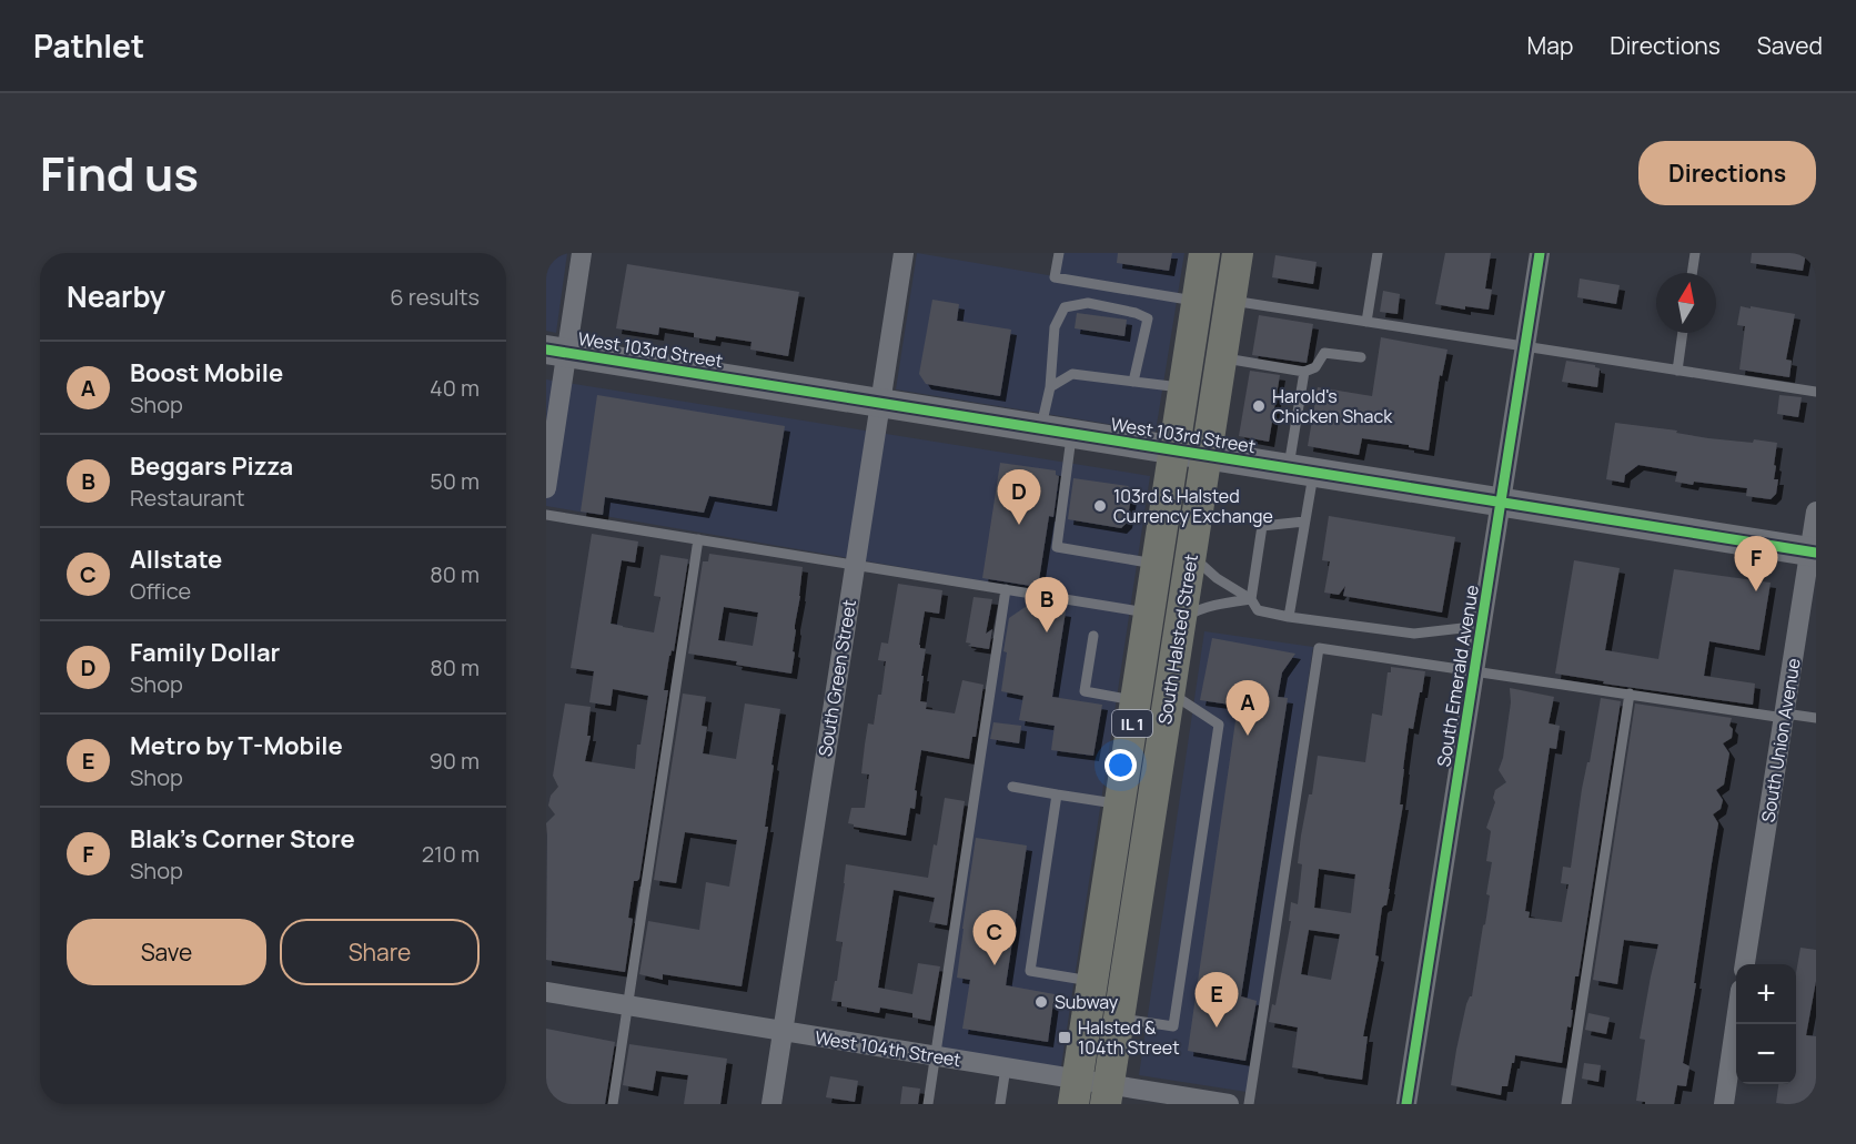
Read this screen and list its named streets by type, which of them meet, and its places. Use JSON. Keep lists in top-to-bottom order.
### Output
{
  "streets": {
    "main road": ["West 103rd Street", "South Halsted Street", "IL 1"],
    "street": [
      "South Emerald Avenue",
      "South Green Street",
      "South Union Avenue",
      "West 104th Street"
    ]
  },
  "crossings": [
    ["West 103rd Street", "South Halsted Street"],
    ["West 103rd Street", "South Emerald Avenue"],
    ["West 103rd Street", "South Green Street"],
    ["West 103rd Street", "South Union Avenue"],
    ["South Halsted Street", "West 104th Street"],
    ["South Green Street", "West 104th Street"]
  ],
  "places": {
    "other": ["Harold's Chicken Shack", "103rd & Halsted Currency Exchange", "Subway"],
    "transit": ["Halsted & 104th Street"]
  },
  "north": "top",
  "page": {
    "header": "Pathlet",
    "nav": ["Map", "Directions", "Saved"],
    "title": "Find us",
    "buttons": [
      "Directions",
      ["Save", "Share"]
    ],
    "heading": ["Nearby", "6 results"],
    "list": [
      {
        "mark": "A",
        "name": "Boost Mobile",
        "note": "Shop",
        "value": "40 m"
      },
      {
        "mark": "B",
        "name": "Beggars Pizza",
        "note": "Restaurant",
        "value": "50 m"
      },
      {
        "mark": "C",
        "name": "Allstate",
        "note": "Office",
        "value": "80 m"
      },
      {
        "mark": "D",
        "name": "Family Dollar",
        "note": "Shop",
        "value": "80 m"
      },
      {
        "mark": "E",
        "name": "Metro by T-Mobile",
        "note": "Shop",
        "value": "90 m"
      },
      {
        "mark": "F",
        "name": "Blak's Corner Store",
        "note": "Shop",
        "value": "210 m"
      }
    ],
    "pins": [
      "D",
      "F",
      "B",
      "A",
      "C",
      "E"
    ],
    "map_buttons": ["+", "−"]
  }
}
